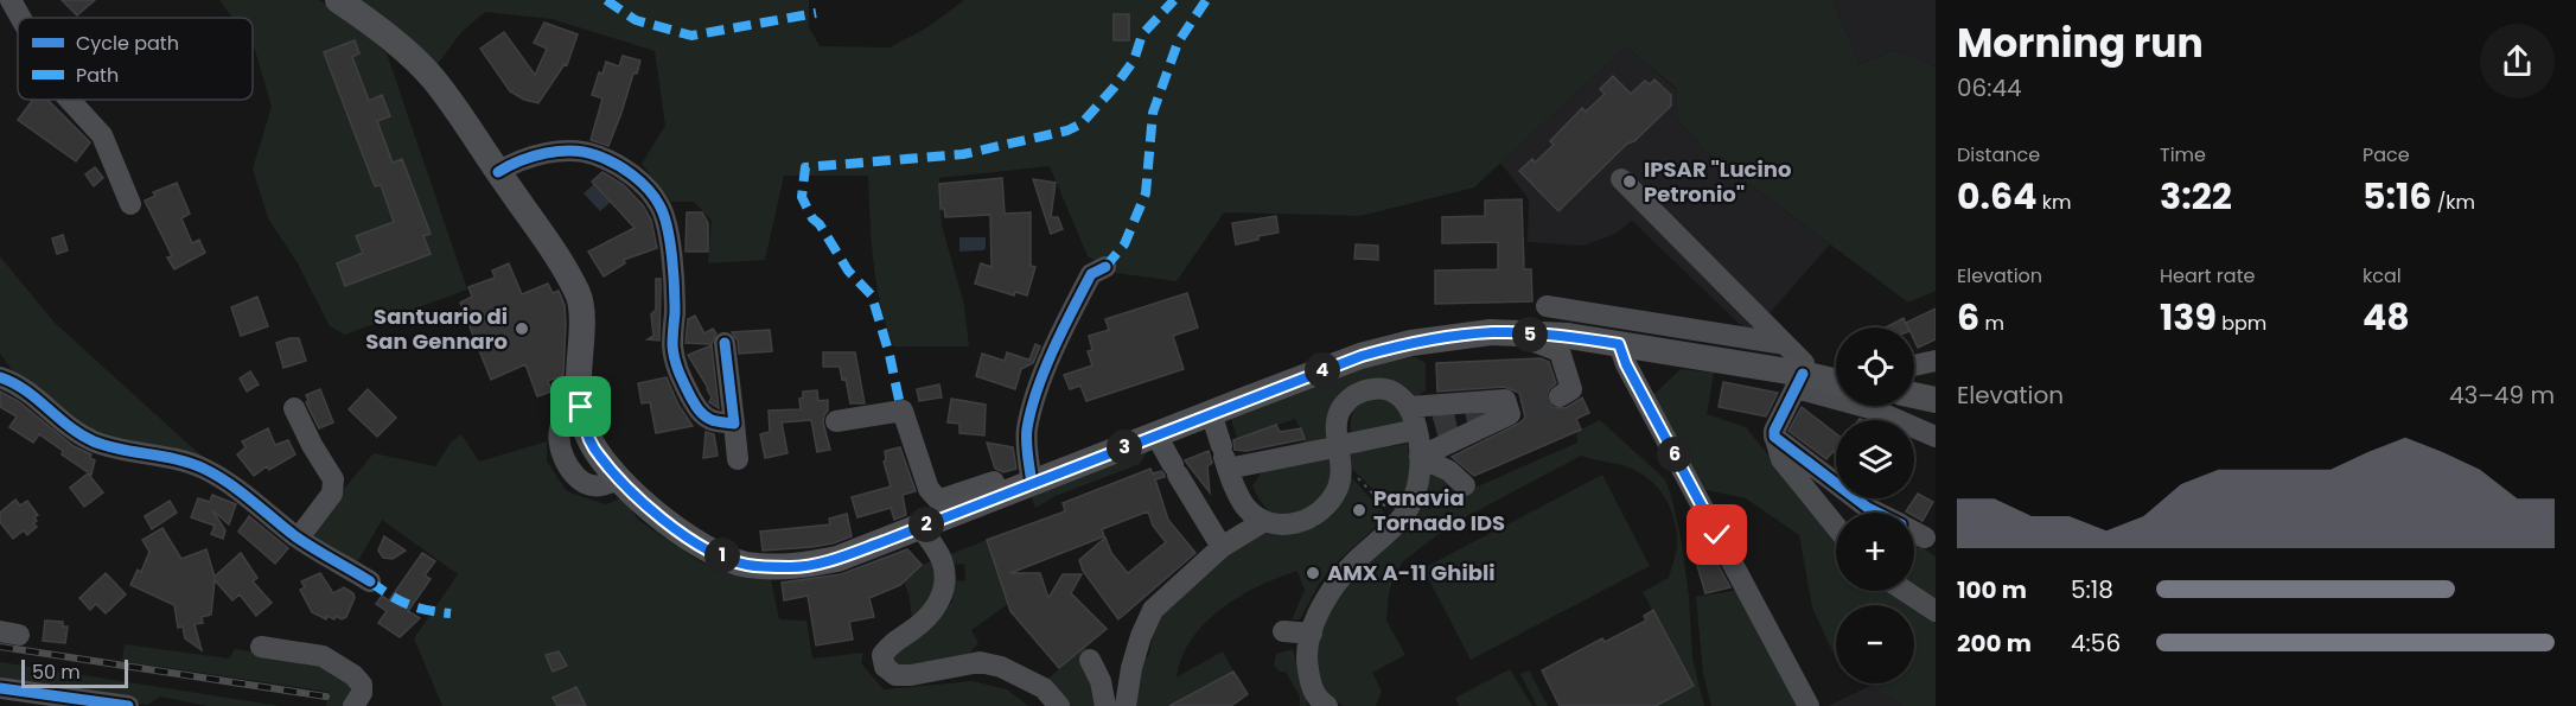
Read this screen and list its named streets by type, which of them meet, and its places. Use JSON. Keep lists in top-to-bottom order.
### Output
{
  "places": [
    "IPSAR \"Lucino Petronio\"",
    "Santuario di San Gennaro",
    "Panavia Tornado IDS",
    "AMX A-11 Ghibli"
  ],
  "legend": ["Cycle path", "Path"],
  "scale_bar": "50 m",
  "page": {
    "heading": ["Morning run", "06:44"],
    "stats": [
      ["Distance", "0.64 km"],
      ["Time", "3:22"],
      ["Pace", "5:16 /km"],
      ["Elevation", "6 m"],
      ["Heart rate", "139 bpm"],
      ["kcal", "48"]
    ],
    "pins": [
      "5",
      "4",
      "3",
      "6",
      "2",
      "1"
    ],
    "map_buttons": ["+", "−"],
    "chart": ["Elevation", "43–49 m"],
    "list": [
      {
        "name": "100 m",
        "note": "5:18"
      },
      {
        "name": "200 m",
        "note": "4:56"
      }
    ],
    "scale": "50 m"
  }
}
